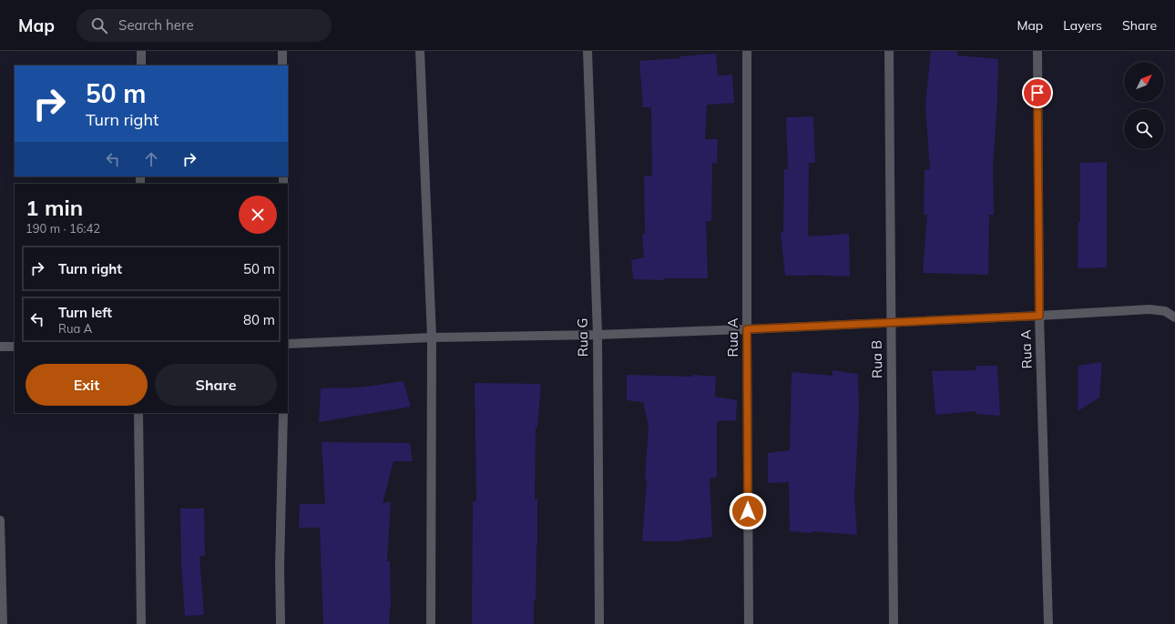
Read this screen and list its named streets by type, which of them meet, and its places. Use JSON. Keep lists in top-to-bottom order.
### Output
{
  "streets": {
    "street": ["Rua G", "Rua A", "Rua B"]
  },
  "north": "top right",
  "page": {
    "header": "Map",
    "search": "Search here",
    "nav": ["Map", "Layers", "Share"],
    "turn": ["50 m", "Turn right"],
    "heading": ["1 min", "190 m · 16:42"],
    "list": [
      {
        "name": "Turn right",
        "value": "50 m"
      },
      {
        "name": "Turn left",
        "note": "Rua A",
        "value": "80 m"
      }
    ],
    "buttons": ["Exit", "Share"]
  }
}
